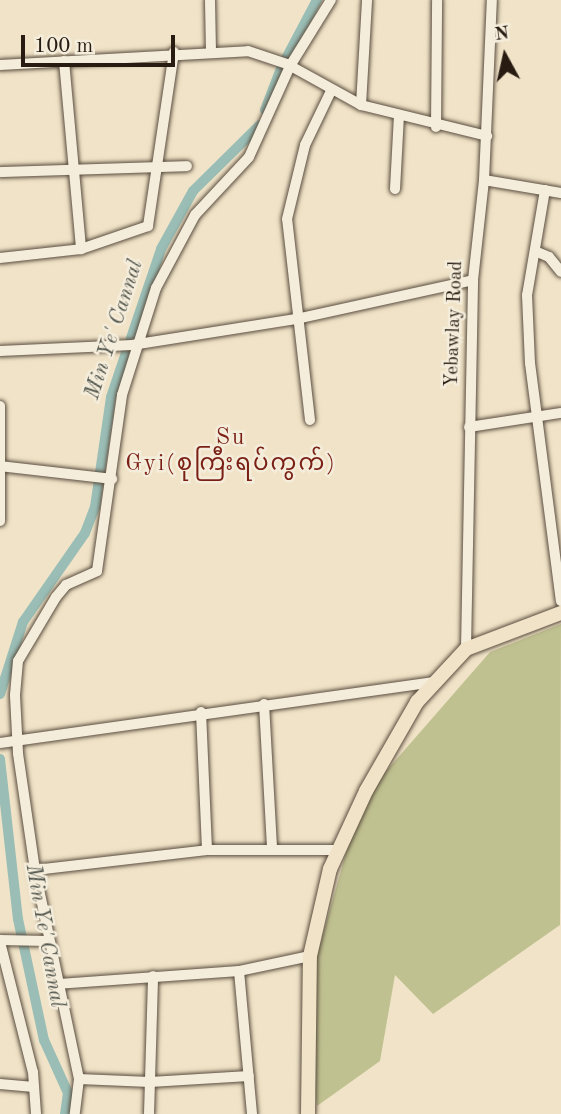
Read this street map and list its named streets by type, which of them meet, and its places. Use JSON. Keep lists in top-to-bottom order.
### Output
{
  "streets": {
    "street": ["Yebawlay Road"]
  },
  "districts": ["Su Gyi(စုကြီးရပ်ကွက်)"],
  "water": ["Min Ye' Cannal"],
  "scale_bar": "100 m",
  "north": "top"
}
